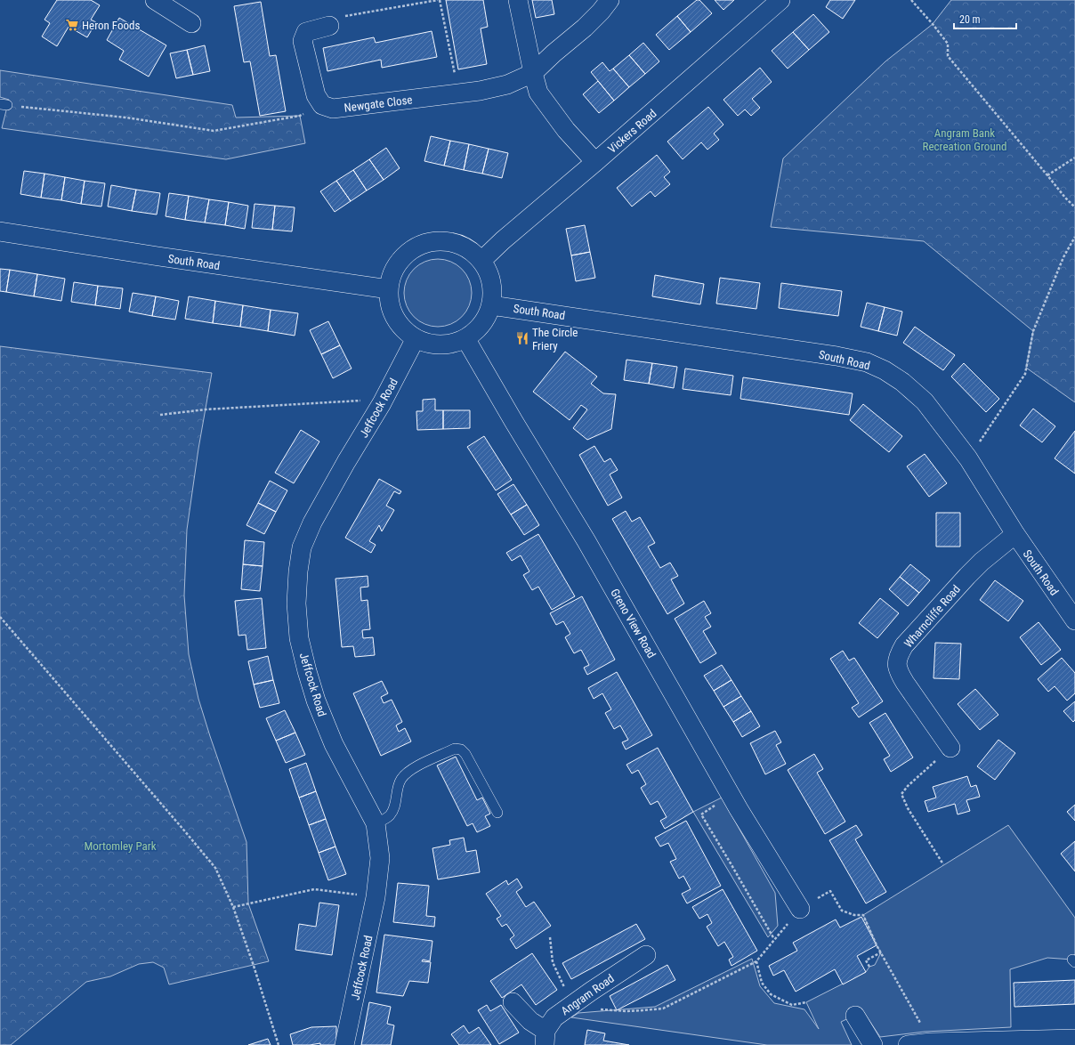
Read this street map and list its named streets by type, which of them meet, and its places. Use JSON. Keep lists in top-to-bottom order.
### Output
{
  "streets": {
    "street": [
      "Newgate Close",
      "Vickers Road",
      "South Road",
      "Jeffcock Road",
      "Wharncliffe Road",
      "Greno View Road",
      "Angram Road"
    ]
  },
  "crossings": [
    ["Vickers Road", "South Road"],
    ["Vickers Road", "Jeffcock Road"],
    ["Vickers Road", "Greno View Road"],
    ["South Road", "Jeffcock Road"],
    ["South Road", "Wharncliffe Road"],
    ["South Road", "Greno View Road"],
    ["Jeffcock Road", "Greno View Road"]
  ],
  "parks": ["Angram Bank Recreation Ground", "Mortomley Park"],
  "places": {
    "supermarket": ["Heron Foods"],
    "restaurant": ["The Circle Friery"]
  },
  "scale_bar": "20 m"
}
